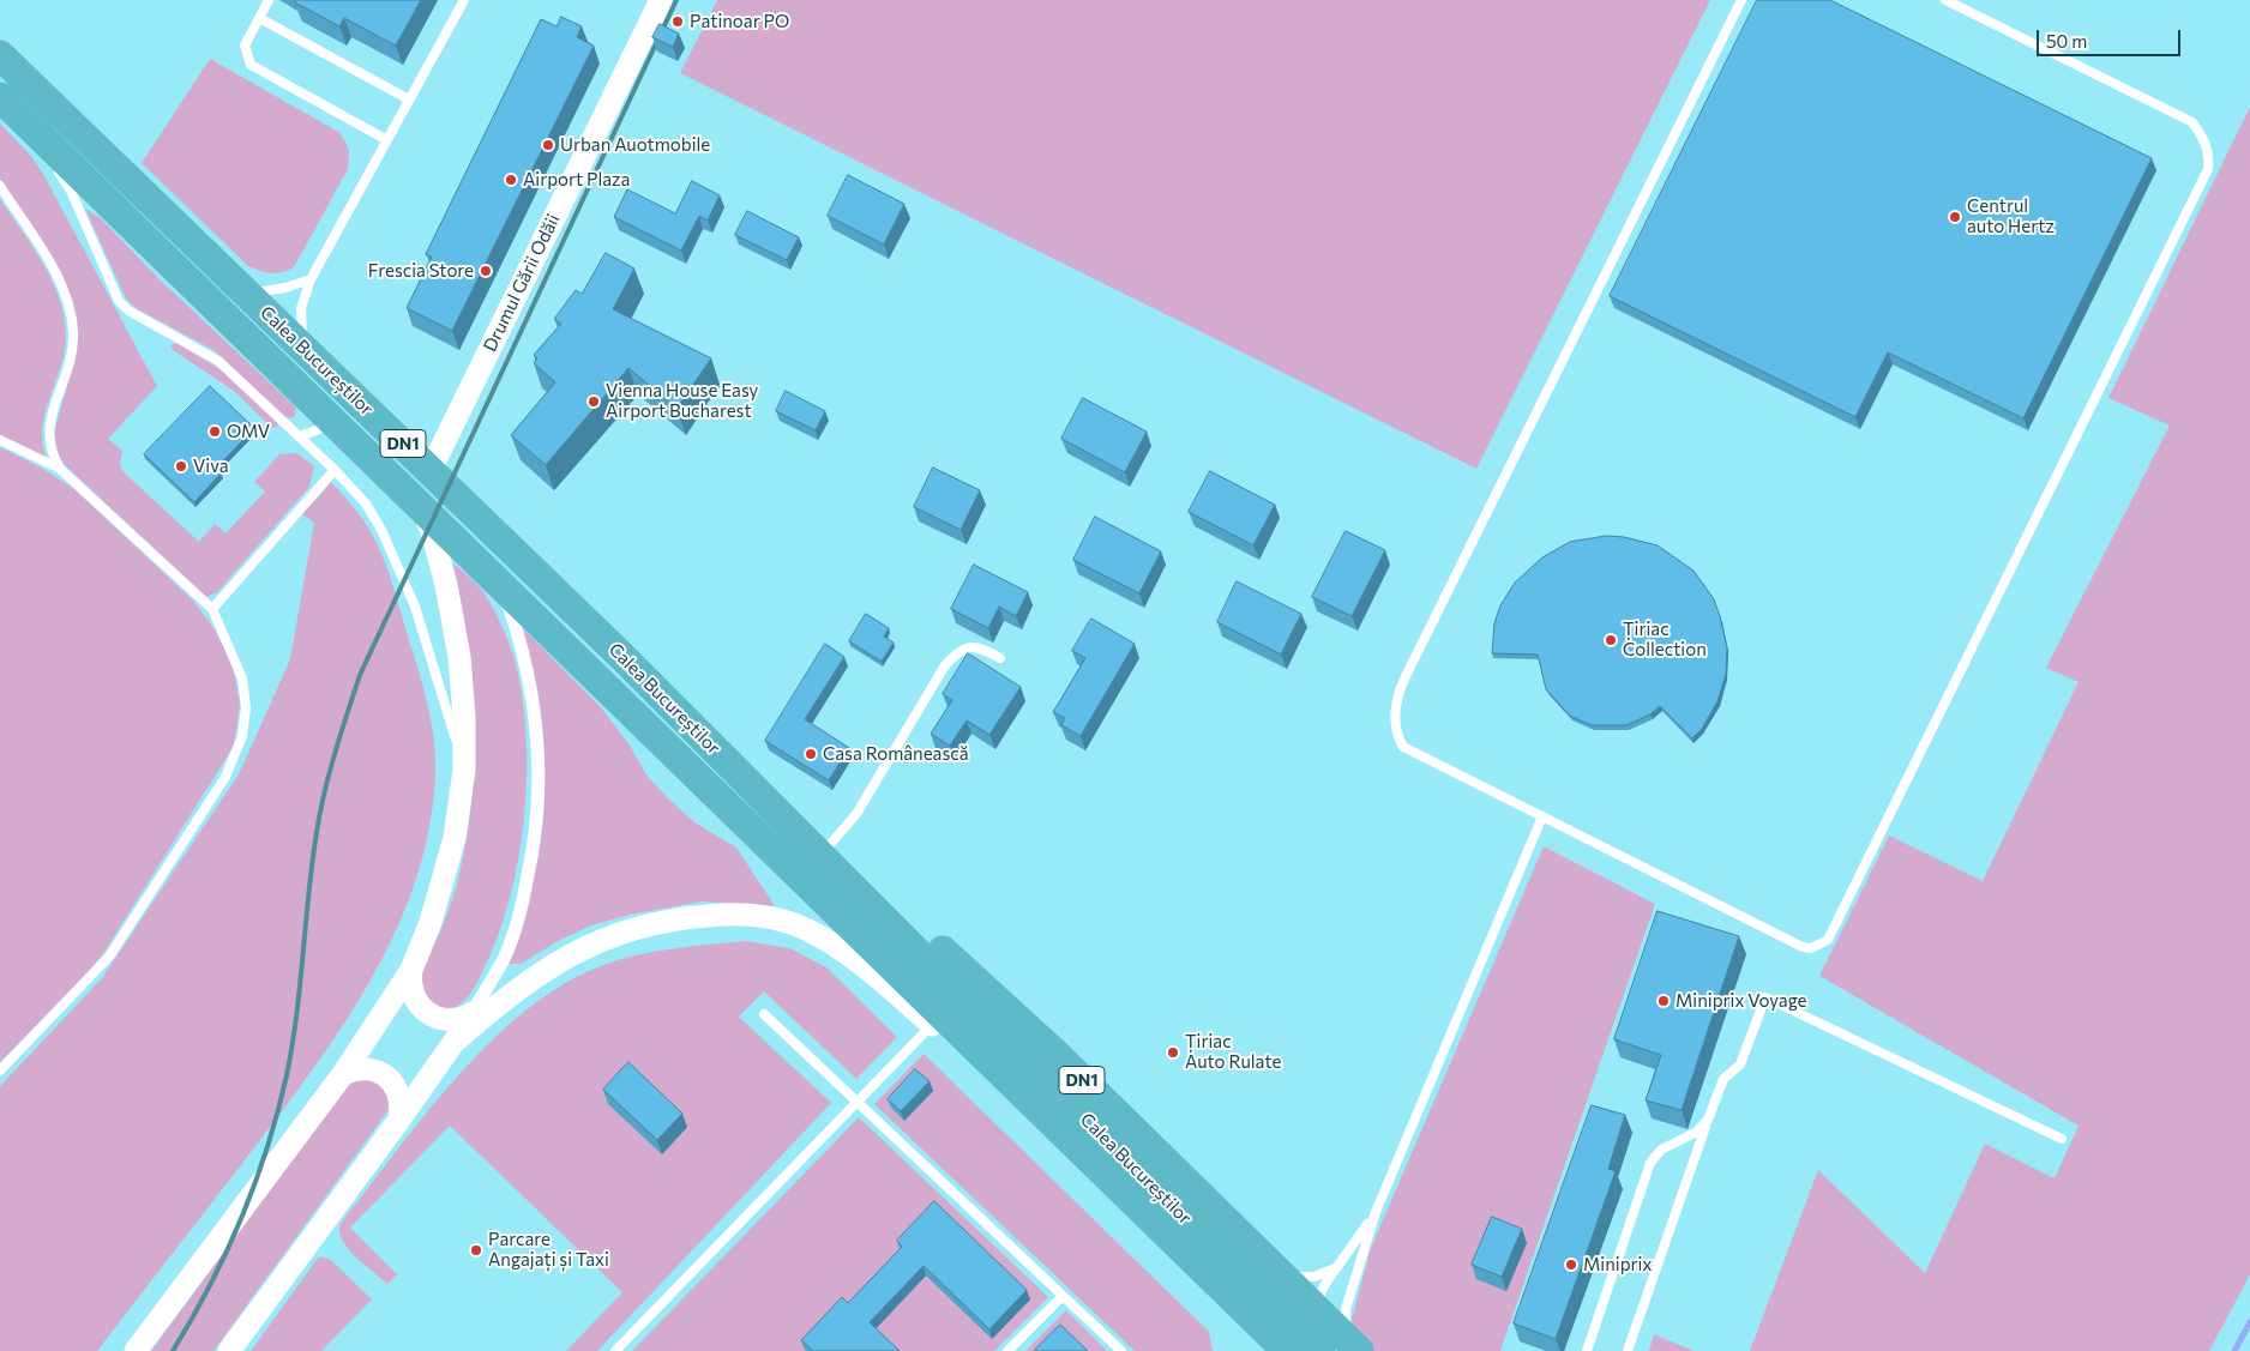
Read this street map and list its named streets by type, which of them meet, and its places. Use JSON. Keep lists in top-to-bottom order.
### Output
{
  "streets": {
    "highway": ["Calea Bucureștilor", "DN1"],
    "street": ["Drumul Gării Odăii"]
  },
  "crossings": [
    ["Drumul Gării Odăii", "Calea Bucureștilor"],
    ["Calea Bucureștilor", "DN1"]
  ],
  "places": [
    "Patinoar PO",
    "Urban Auotmobile",
    "Airport Plaza",
    "Centrul auto Hertz",
    "Frescia Store",
    "Vienna House Easy Airport Bucharest",
    "OMV",
    "Viva",
    "Țiriac Collection",
    "Casa Românească",
    "Miniprix Voyage",
    "Țiriac Auto Rulate",
    "Parcare Angajați și Taxi",
    "Miniprix"
  ],
  "scale_bar": "50 m"
}
